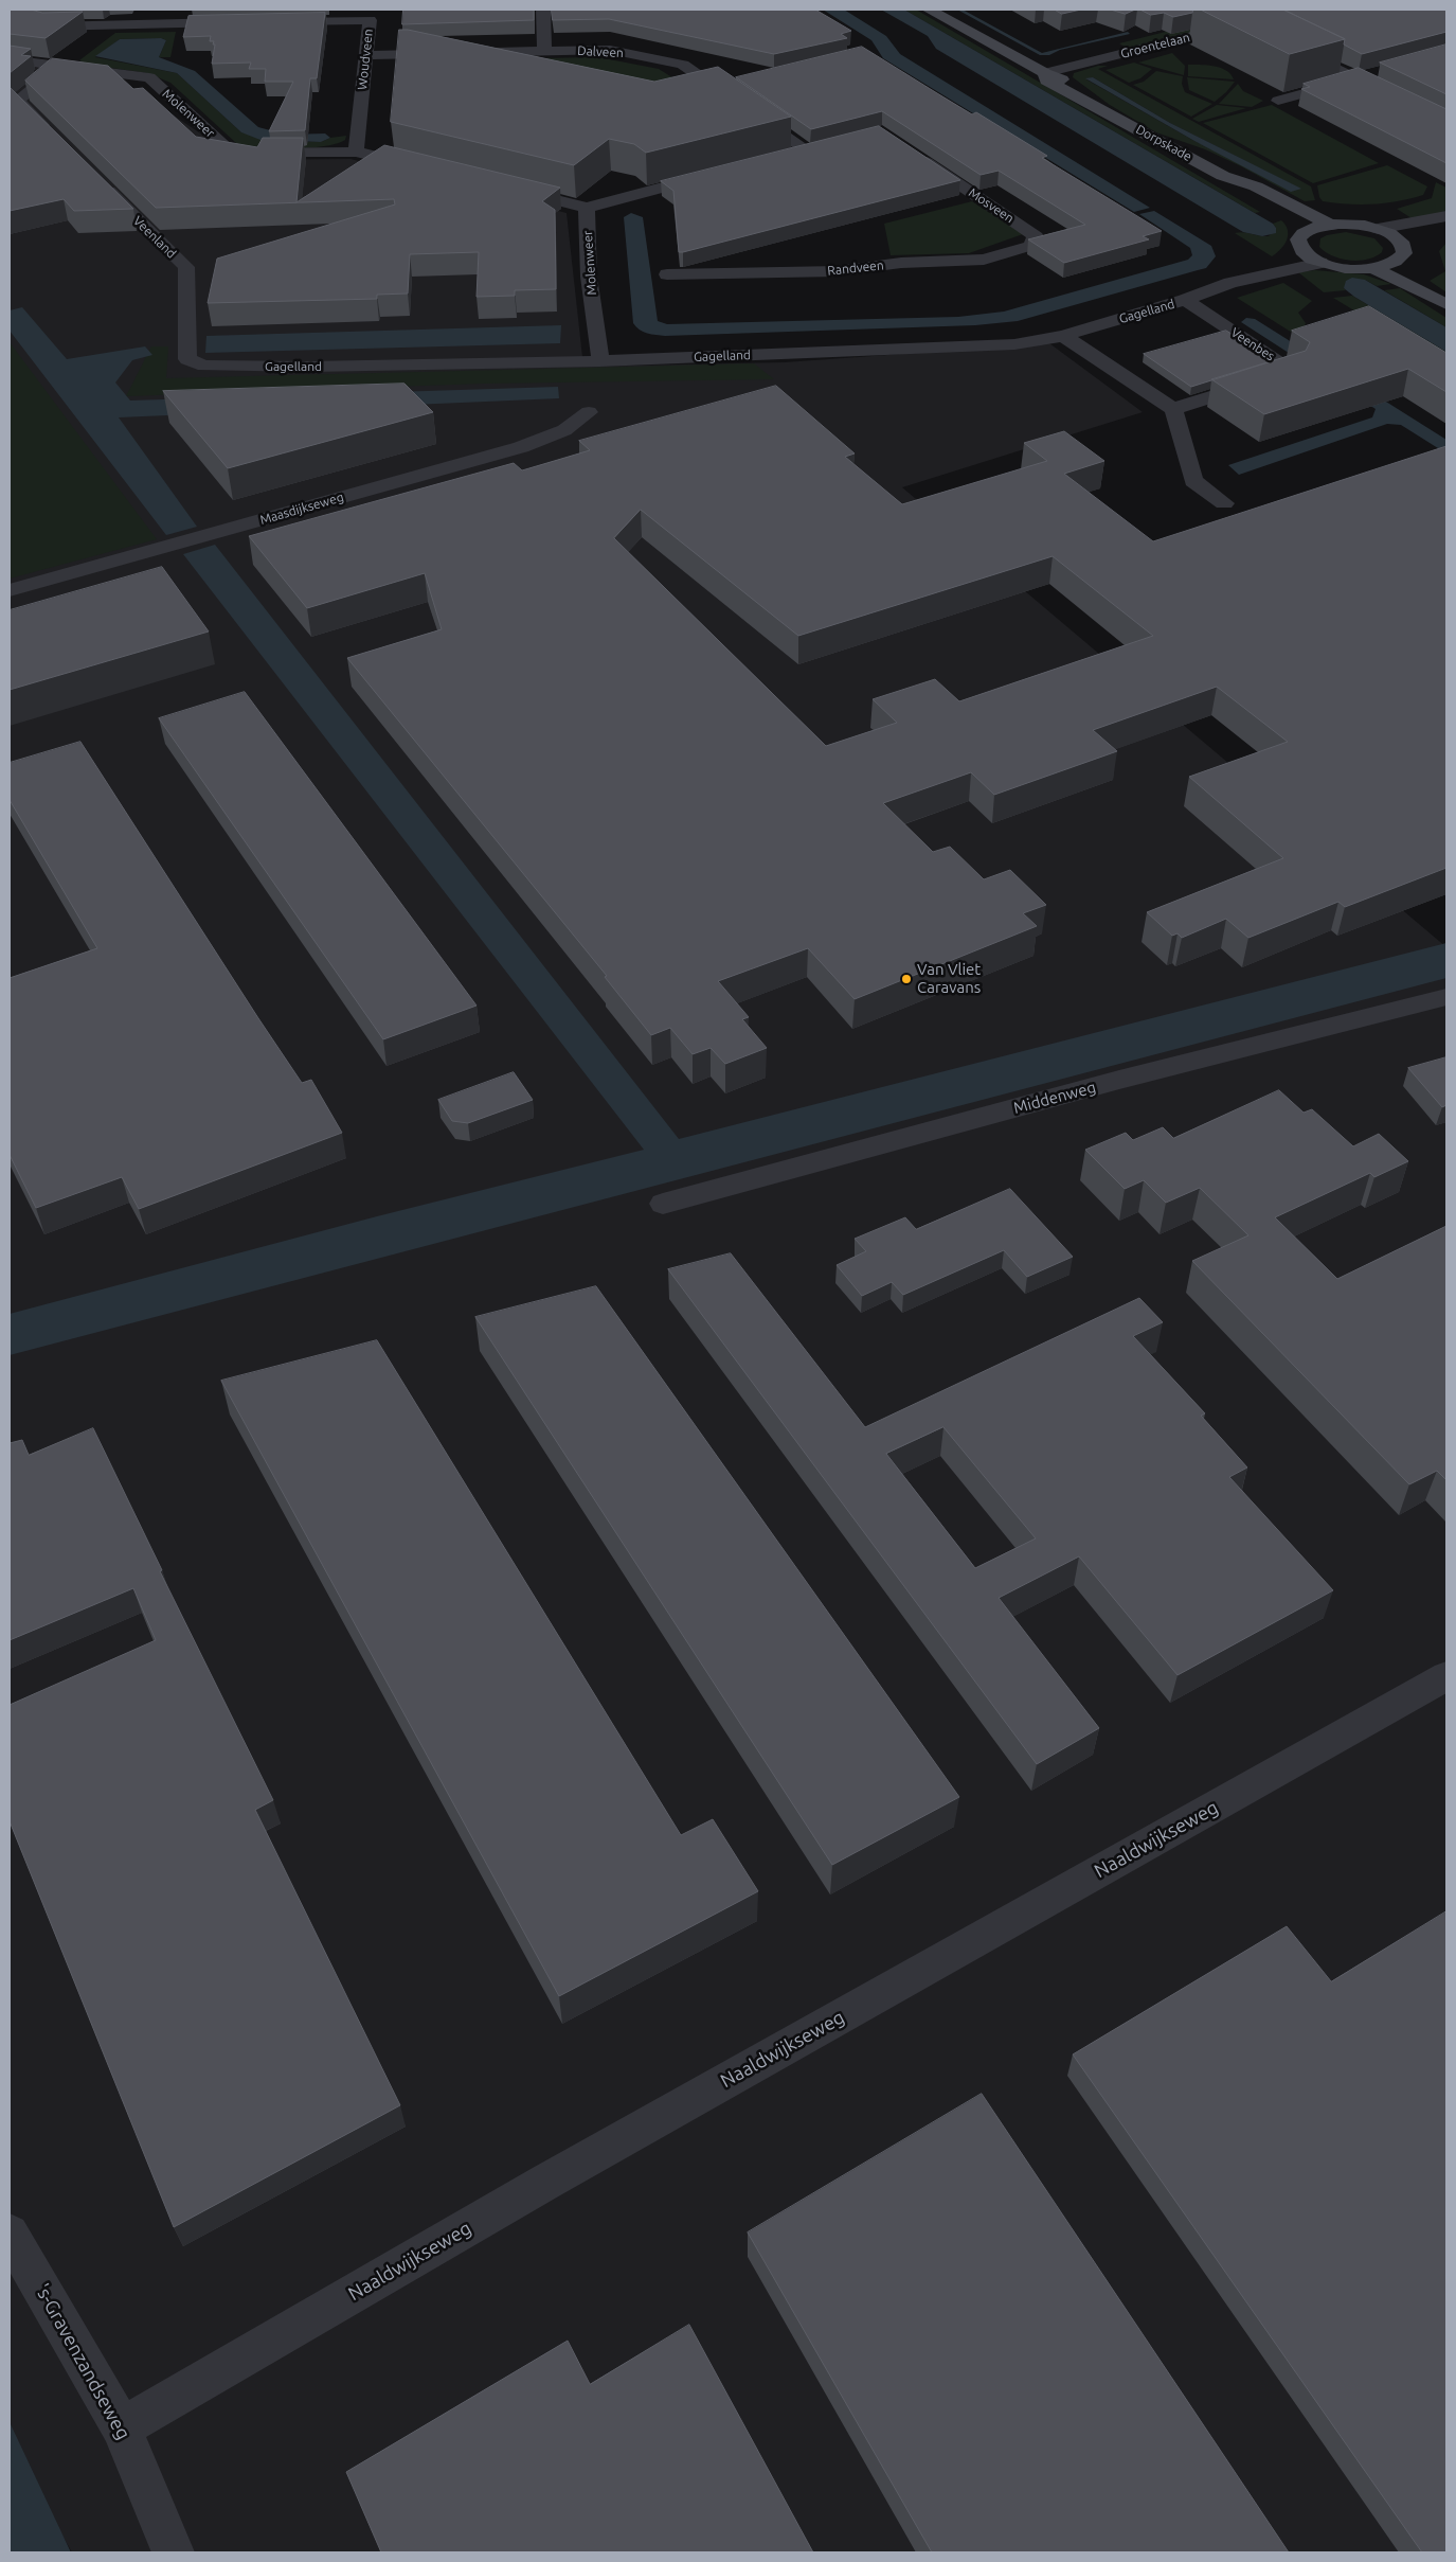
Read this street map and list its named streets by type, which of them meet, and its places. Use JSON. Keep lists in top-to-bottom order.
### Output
{
  "streets": {
    "main road": ["Dorpskade"],
    "street": [
      "Groentelaan",
      "Dalveen",
      "Woudveen",
      "Molenweer",
      "Mosveen",
      "Veenland",
      "Randveen",
      "Gagelland",
      "Veenbes",
      "Maasdijkseweg",
      "Middenweg",
      "Naaldwijkseweg",
      "'s-Gravenzandseweg"
    ]
  },
  "crossings": [
    ["Groentelaan", "Dorpskade"],
    ["Dalveen", "Woudveen"],
    ["Woudveen", "Molenweer"],
    ["Molenweer", "Gagelland"],
    ["Mosveen", "Randveen"],
    ["Veenland", "Gagelland"],
    ["Gagelland", "Veenbes"],
    ["Naaldwijkseweg", "'s-Gravenzandseweg"]
  ],
  "places": ["Van Vliet Caravans"]
}
